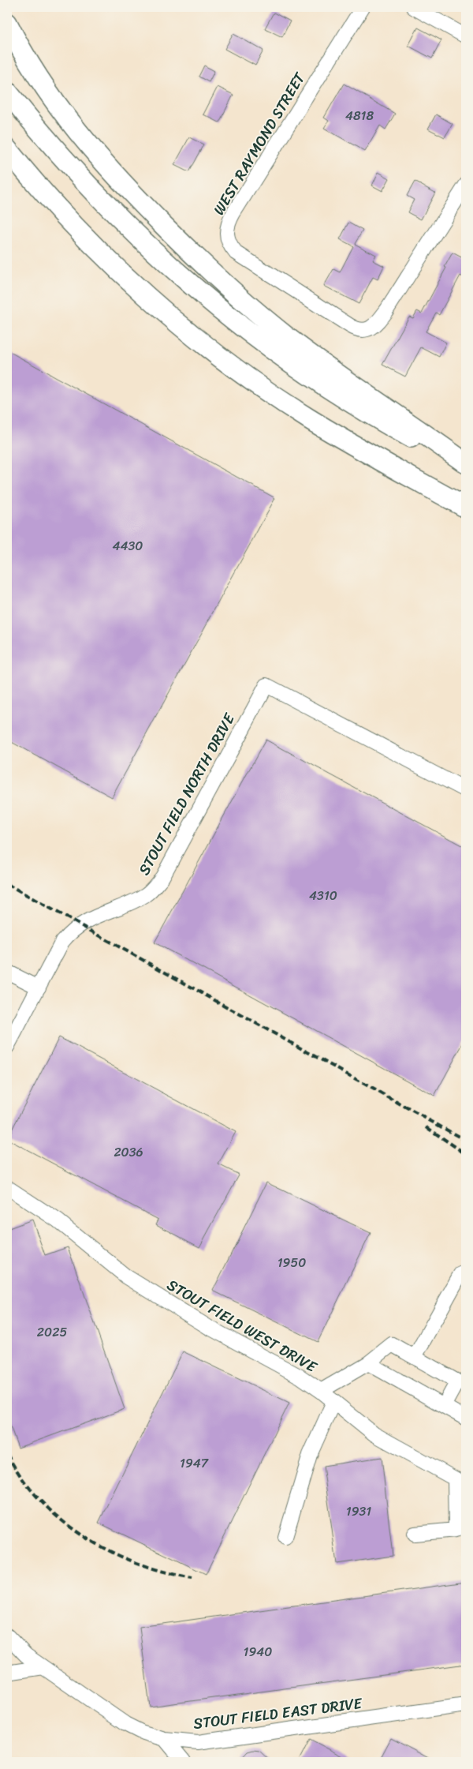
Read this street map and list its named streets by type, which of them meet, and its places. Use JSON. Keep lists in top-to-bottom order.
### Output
{
  "streets": {
    "street": [
      "WEST RAYMOND STREET",
      "STOUT FIELD NORTH DRIVE",
      "STOUT FIELD WEST DRIVE",
      "STOUT FIELD EAST DRIVE"
    ]
  },
  "house_numbers": [
    "4818",
    "4430",
    "4310",
    "2036",
    "1950",
    "2025",
    "1947",
    "1931",
    "1940"
  ]
}
